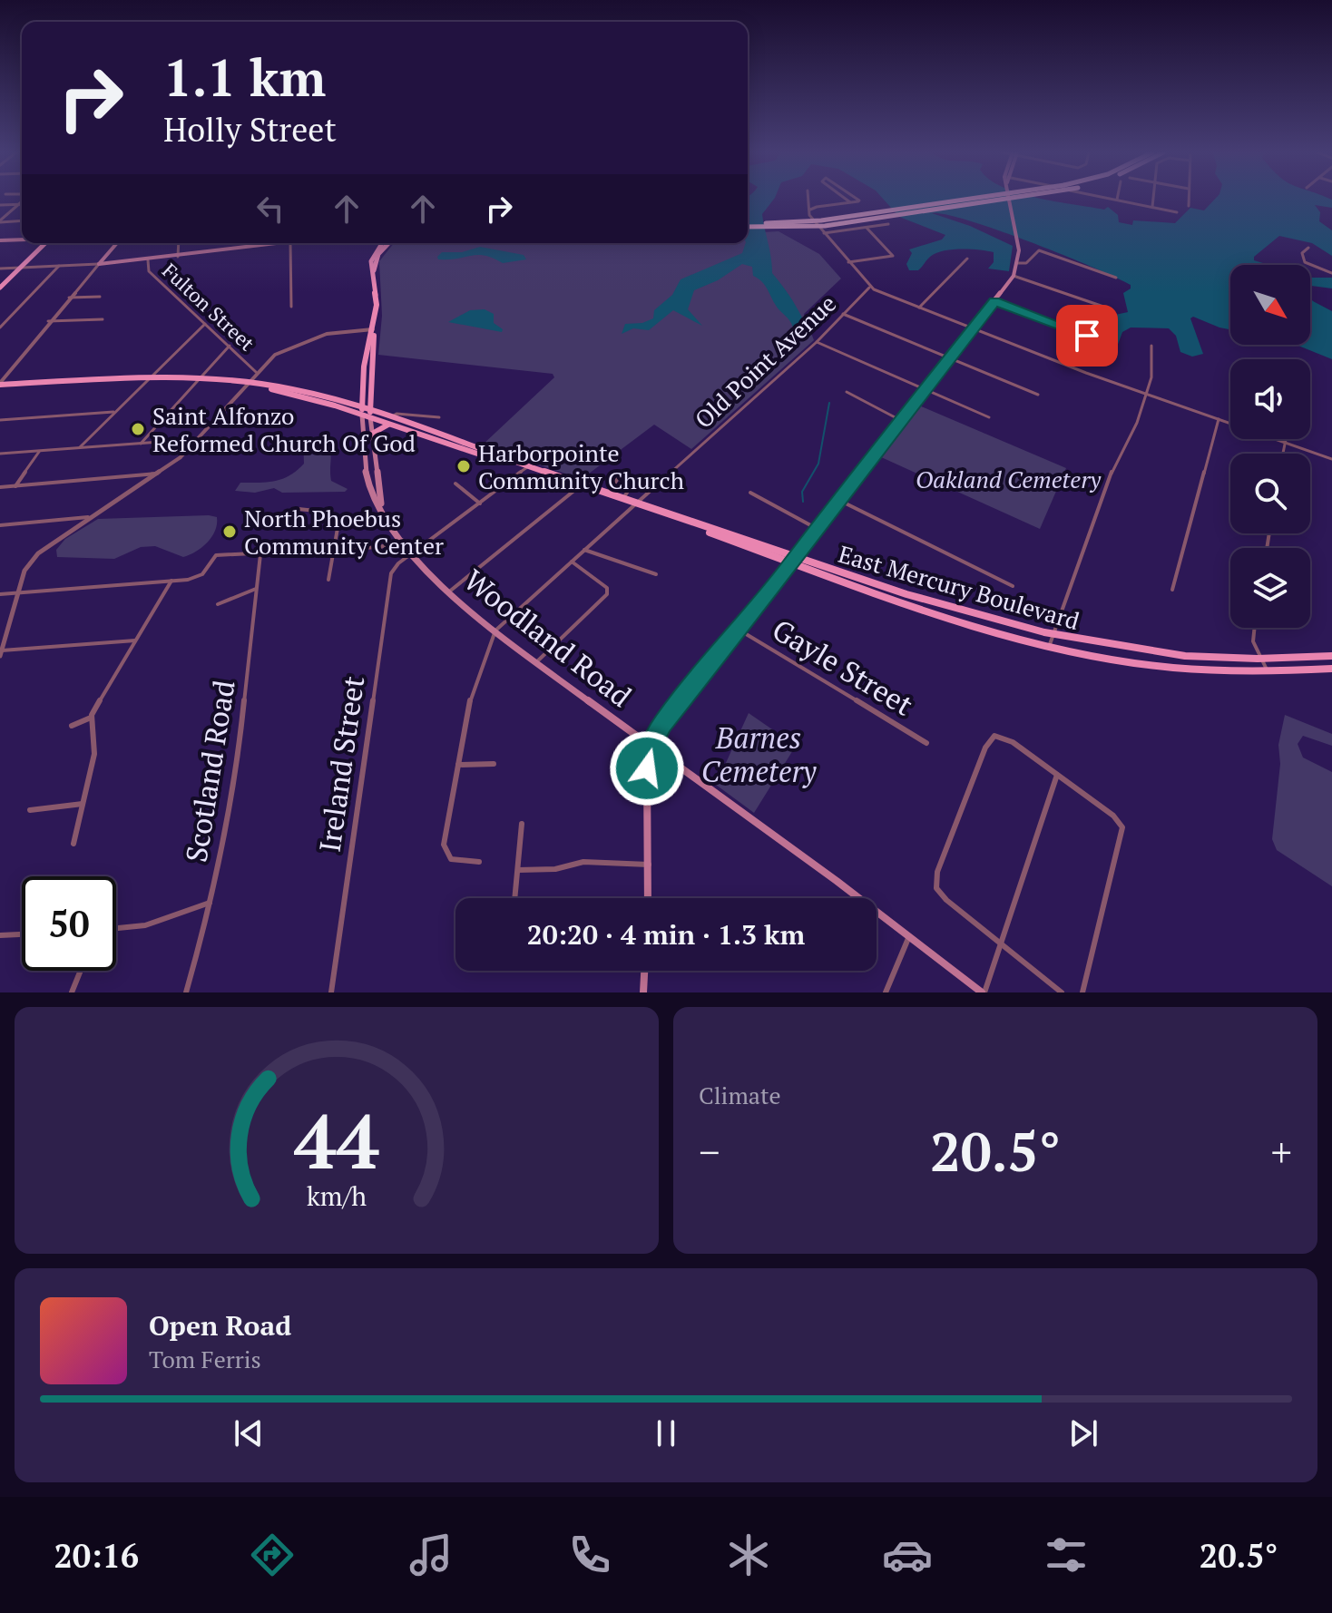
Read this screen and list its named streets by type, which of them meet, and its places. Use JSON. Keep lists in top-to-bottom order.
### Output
{
  "streets": {
    "main road": ["East Mercury Boulevard", "Woodland Road"],
    "street": [
      "Fulton Street",
      "Old Point Avenue",
      "Gayle Street",
      "Ireland Street",
      "Scotland Road"
    ]
  },
  "crossings": [
    ["Old Point Avenue", "East Mercury Boulevard"],
    ["Old Point Avenue", "Woodland Road"],
    ["East Mercury Boulevard", "Woodland Road"],
    ["East Mercury Boulevard", "Ireland Street"],
    ["Woodland Road", "Ireland Street"]
  ],
  "parks": ["Oakland Cemetery", "Barnes Cemetery"],
  "places": ["Saint Alfonzo Reformed Church Of God", "Harborpointe Community Church", "North Phoebus Community Center"],
  "north": "bottom right",
  "page": {
    "turn": ["1.1 km", "Holly Street"],
    "limit": "50",
    "trip": "20:20 · 4 min · 1.3 km",
    "tile": "Climate",
    "heat": ["−", "20.5°", "+"],
    "song": ["Open Road", "Tom Ferris"],
    "tabs": ["20:16", "20.5°"],
    "gauge": ["44", "km/h"]
  }
}
